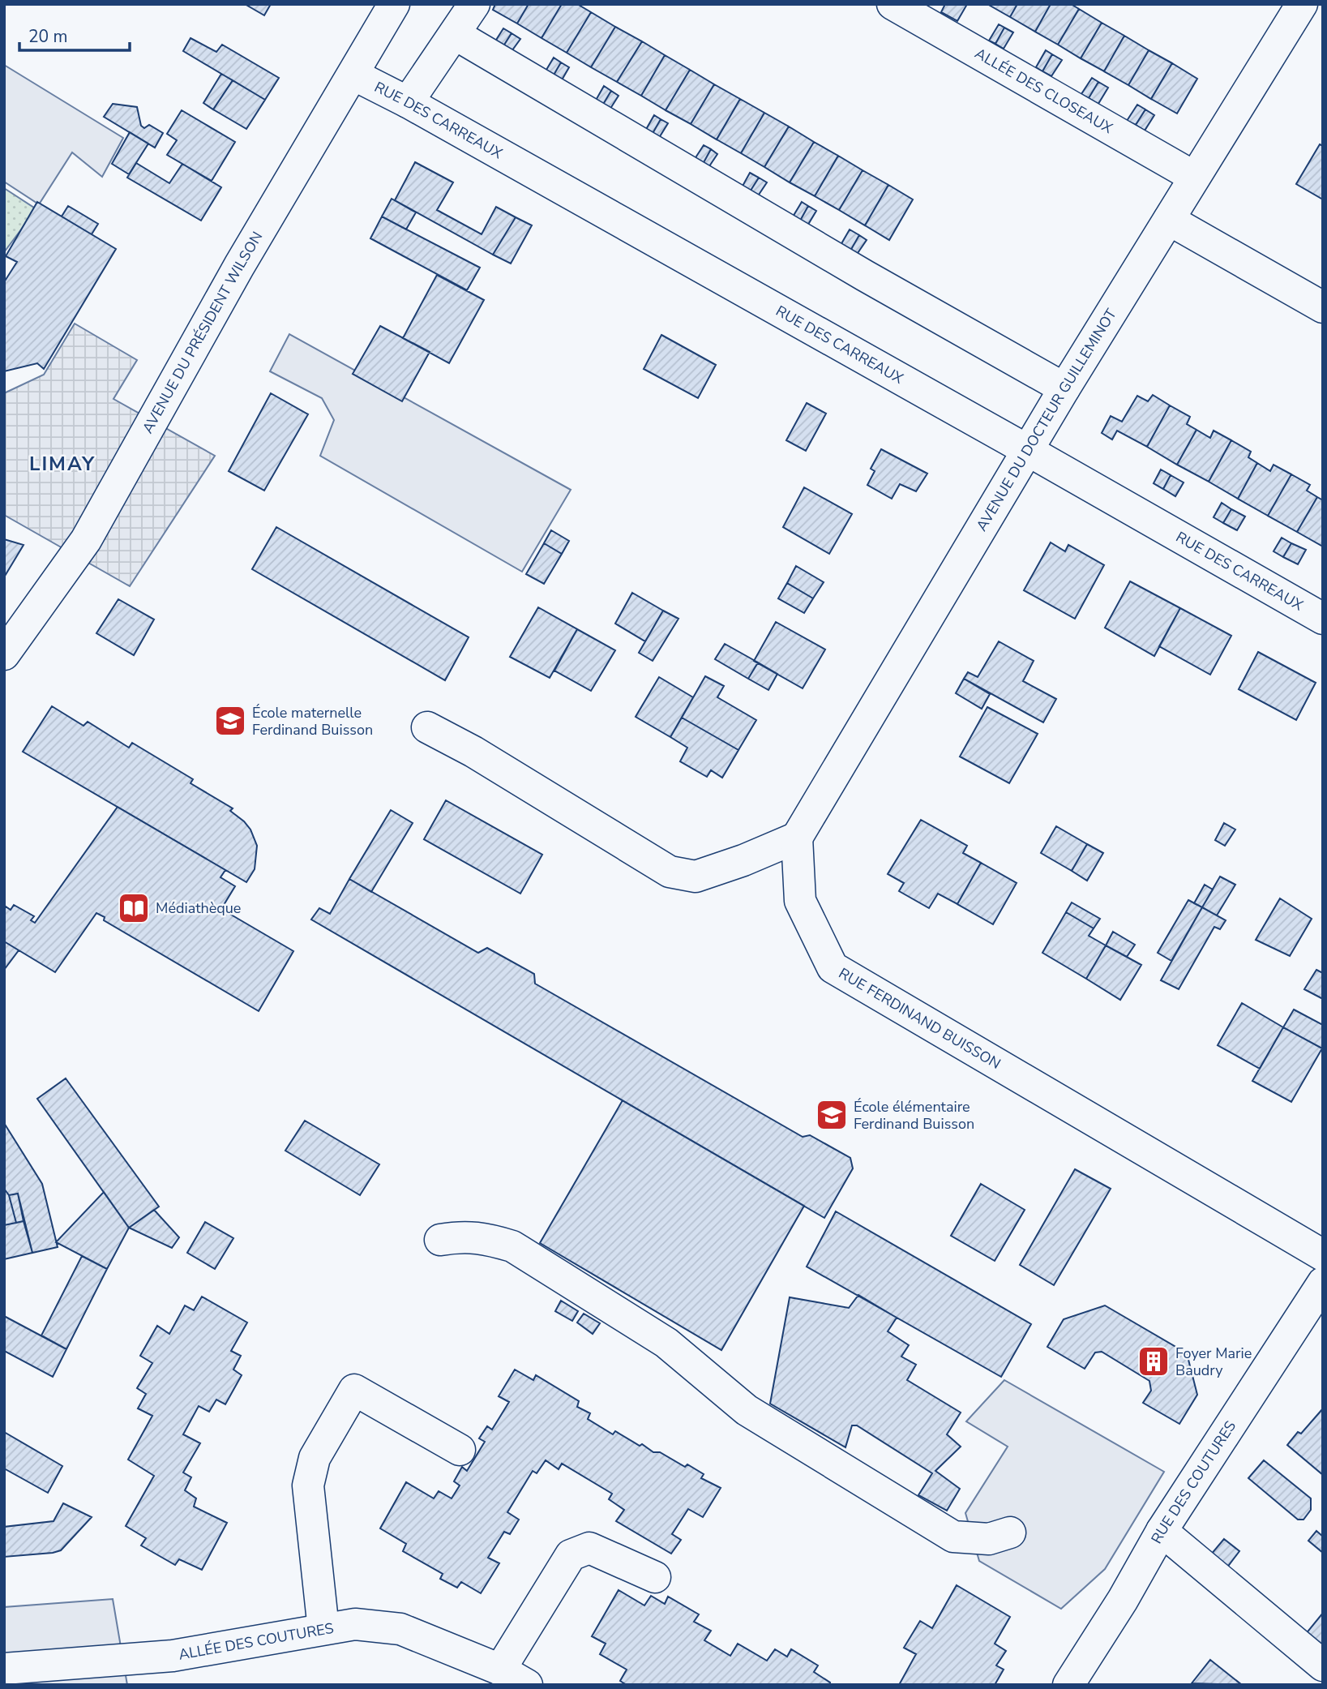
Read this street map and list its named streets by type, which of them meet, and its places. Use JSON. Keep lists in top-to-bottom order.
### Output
{
  "streets": {
    "street": [
      "ALLÉE DES CLOSEAUX",
      "RUE DES CARREAUX",
      "AVENUE DU PRÉSIDENT WILSON",
      "AVENUE DU DOCTEUR GUILLEMINOT",
      "RUE FERDINAND BUISSON",
      "RUE DES COUTURES",
      "ALLÉE DES COUTURES"
    ]
  },
  "crossings": [
    ["ALLÉE DES CLOSEAUX", "AVENUE DU DOCTEUR GUILLEMINOT"],
    ["RUE DES CARREAUX", "AVENUE DU PRÉSIDENT WILSON"],
    ["RUE DES CARREAUX", "AVENUE DU DOCTEUR GUILLEMINOT"],
    ["AVENUE DU DOCTEUR GUILLEMINOT", "RUE FERDINAND BUISSON"]
  ],
  "districts": ["LIMAY"],
  "places": {
    "school or university": ["École maternelle Ferdinand Buisson", "École élémentaire Ferdinand Buisson"],
    "library": ["Médiathèque"],
    "building": ["Foyer Marie Baudry"]
  },
  "scale_bar": "20 m"
}
